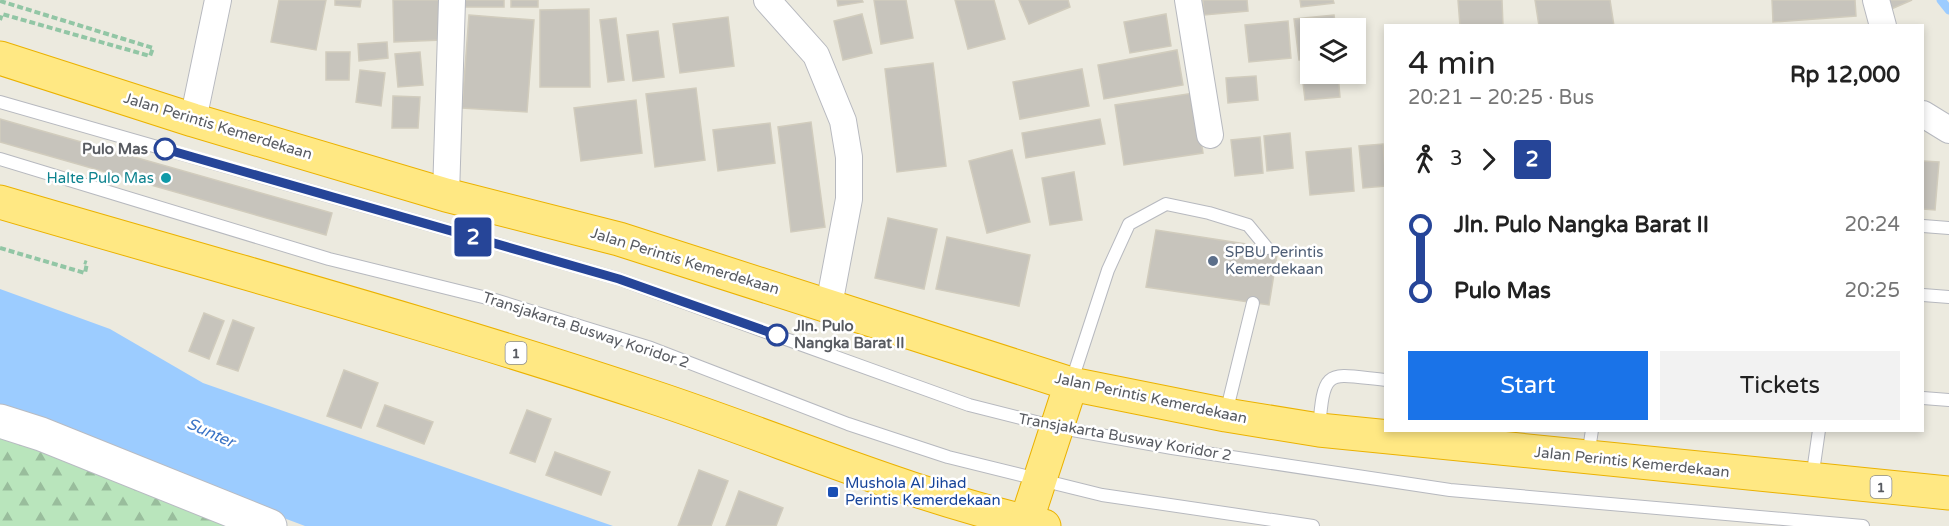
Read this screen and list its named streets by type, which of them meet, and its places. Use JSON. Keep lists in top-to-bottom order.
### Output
{
  "streets": {
    "highway": ["Jalan Perintis Kemerdekaan", "1"],
    "lane": ["Transjakarta Busway Koridor 2"]
  },
  "water": ["Sunter"],
  "places": {
    "other": [
      "Pulo Mas",
      "Halte Pulo Mas",
      "SPBU Perintis Kemerdekaan",
      "Jln. Pulo Nangka Barat II"
    ],
    "transit": ["Mushola Al Jihad Perintis Kemerdekaan"]
  },
  "lines": ["bus line 2"],
  "page": {
    "on_map": "2",
    "heading": ["4 min", "20:21 – 20:25 · Bus", "Rp 12,000"],
    "legs": ["3", "2"],
    "list": [
      {
        "name": "Jln. Pulo Nangka Barat II",
        "value": "20:24"
      },
      {
        "name": "Pulo Mas",
        "value": "20:25"
      }
    ],
    "buttons": ["Start", "Tickets"]
  }
}
